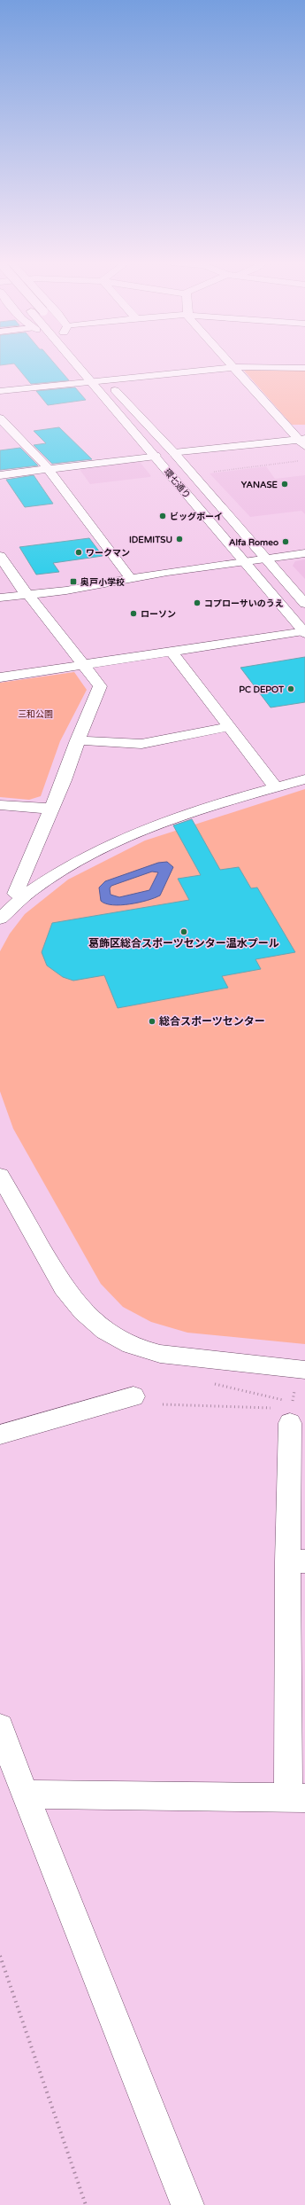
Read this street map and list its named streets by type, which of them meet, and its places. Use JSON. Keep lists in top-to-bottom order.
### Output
{
  "streets": {
    "street": ["環七通り"]
  },
  "parks": ["三和公園"],
  "places": {
    "other": [
      "YANASE",
      "ビッグボーイ",
      "IDEMITSU",
      "Alfa Romeo",
      "ワークマン",
      "コプローサいのうえ",
      "ローソン",
      "PC DEPOT",
      "葛飾区総合スポーツセンター温水プール",
      "総合スポーツセンター"
    ],
    "transit": ["奥戸小学校"]
  }
}
